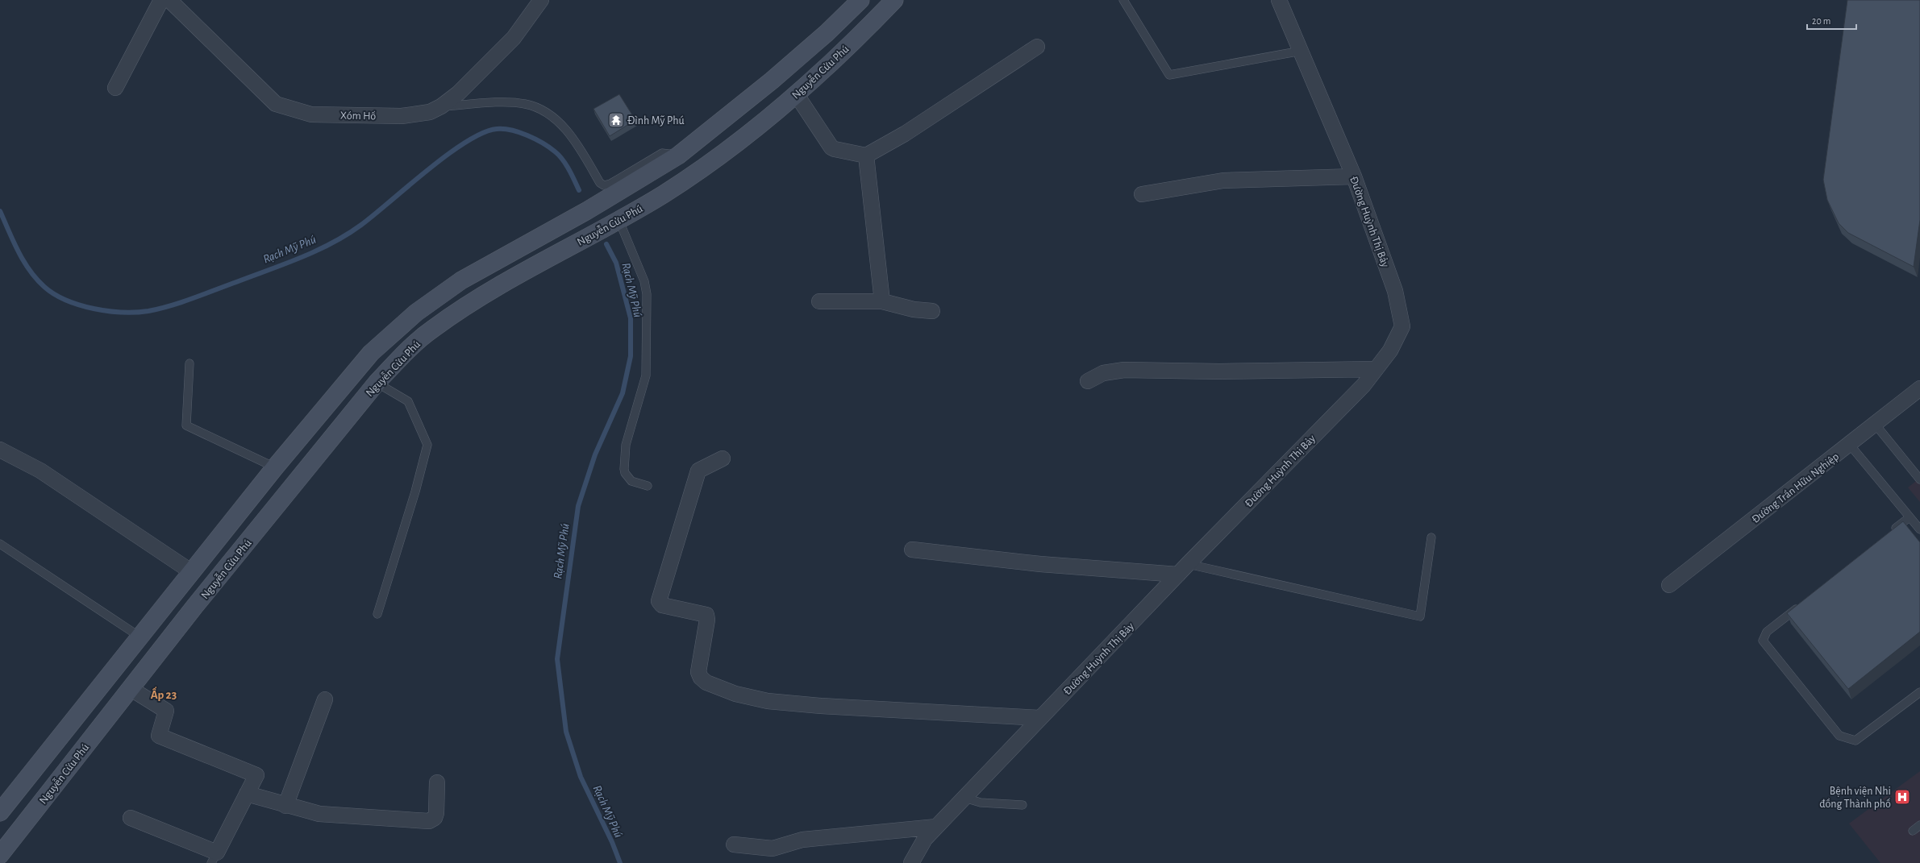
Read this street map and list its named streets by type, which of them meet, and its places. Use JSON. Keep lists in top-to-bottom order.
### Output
{
  "streets": {
    "main road": ["Nguyễn Cửu Phú"],
    "street": ["Xóm Hố", "Đường Huỳnh Thị Bảy", "Đường Trần Hữu Nghiệp"]
  },
  "districts": ["Ấp 23"],
  "water": ["Rạch Mỹ Phú"],
  "places": {
    "temple": ["Đình Mỹ Phú"],
    "hospital": ["Bệnh viện Nhi đồng Thành phố"]
  },
  "scale_bar": "20 m"
}
